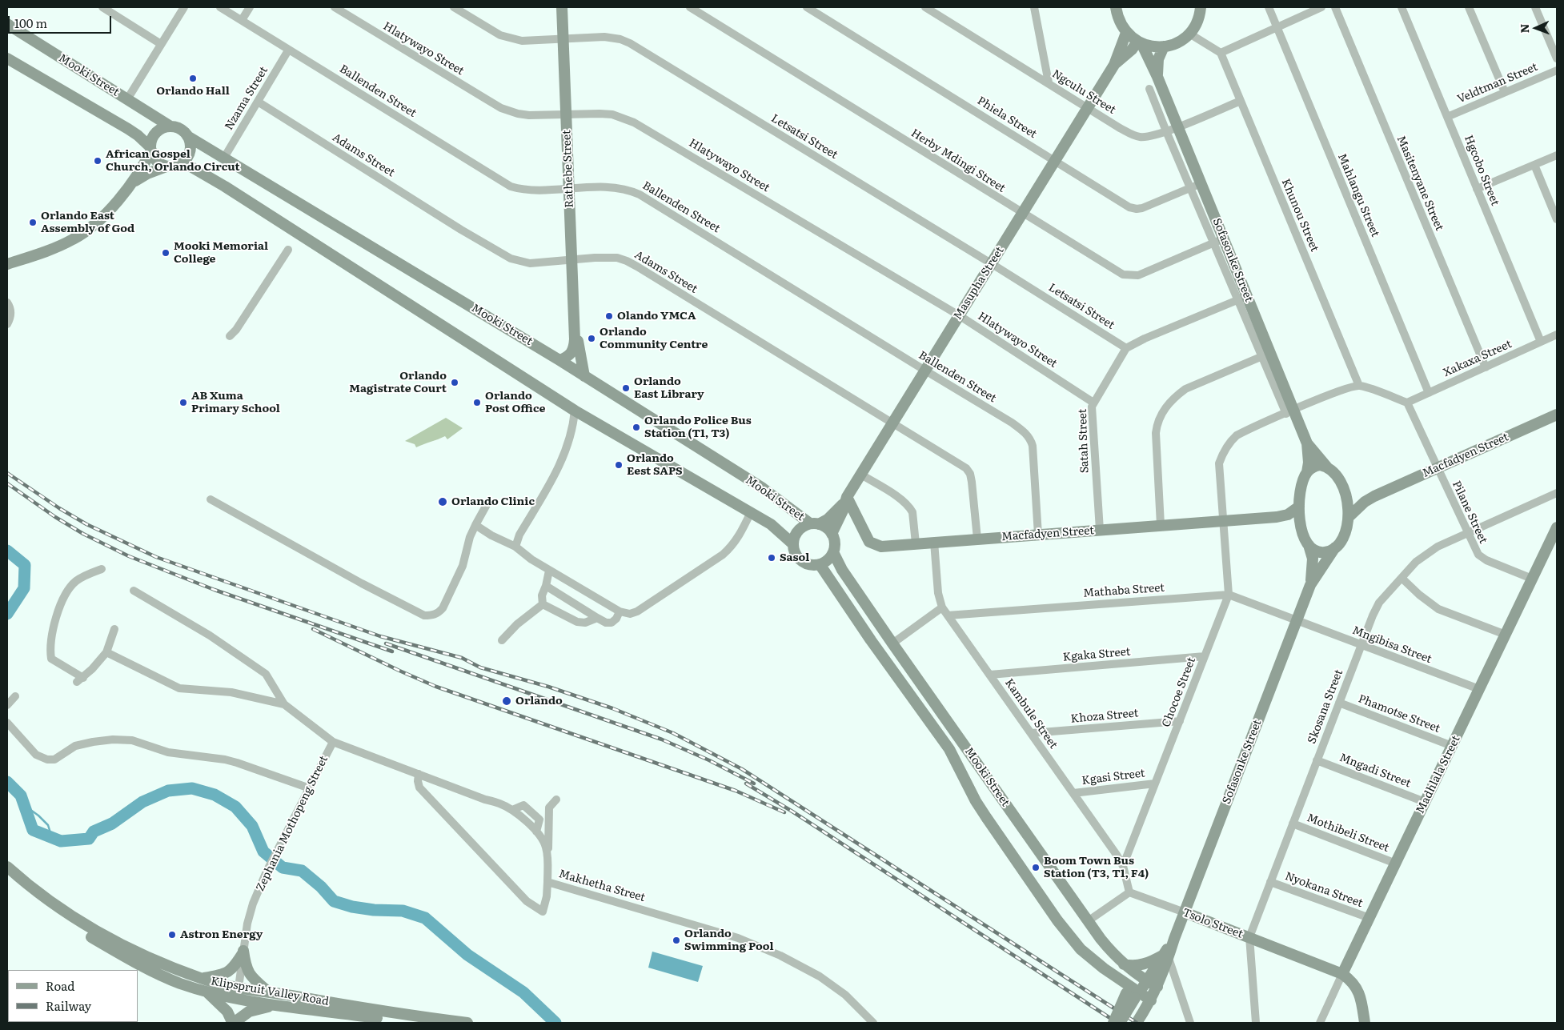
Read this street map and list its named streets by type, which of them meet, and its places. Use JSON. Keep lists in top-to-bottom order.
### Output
{
  "streets": {
    "main road": [
      "Mooki Street",
      "Rathebe Street",
      "Sofasonke Street",
      "Masupha Street",
      "Macfadyen Street",
      "Madhlala Street",
      "Zephania Mothopeng Street",
      "Tsolo Street",
      "Klipspruit Valley Road"
    ],
    "street": [
      "Hlatywayo Street",
      "Veldtman Street",
      "Ballenden Street",
      "Ngculu Street",
      "Nzama Street",
      "Phiela Street",
      "Letsatsi Street",
      "Adams Street",
      "Herby Mdingi Street",
      "Hgcobo Street",
      "Masitenyane Street",
      "Mahlangu Street",
      "Khunou Street",
      "Xakaxa Street",
      "Satah Street",
      "Pilane Street",
      "Mathaba Street",
      "Mngibisa Street",
      "Kgaka Street",
      "Chocoe Street",
      "Skosana Street",
      "Kambule Street",
      "Phamotse Street",
      "Khoza Street",
      "Mngadi Street",
      "Kgasi Street",
      "Mothibeli Street",
      "Makhetha Street",
      "Nyokana Street"
    ]
  },
  "crossings": [
    ["Hlatywayo Street", "Rathebe Street"],
    ["Hlatywayo Street", "Masupha Street"],
    ["Hlatywayo Street", "Satah Street"],
    ["Mooki Street", "Nzama Street"],
    ["Mooki Street", "Rathebe Street"],
    ["Mooki Street", "Sofasonke Street"],
    ["Mooki Street", "Masupha Street"],
    ["Veldtman Street", "Hgcobo Street"],
    ["Ballenden Street", "Nzama Street"],
    ["Ballenden Street", "Rathebe Street"],
    ["Ballenden Street", "Masupha Street"],
    ["Ballenden Street", "Macfadyen Street"],
    ["Ngculu Street", "Khunou Street"],
    ["Ngculu Street", "Sofasonke Street"],
    ["Ngculu Street", "Masupha Street"],
    ["Nzama Street", "Adams Street"],
    ["Phiela Street", "Sofasonke Street"],
    ["Phiela Street", "Masupha Street"],
    ["Letsatsi Street", "Rathebe Street"],
    ["Letsatsi Street", "Masupha Street"],
    ["Letsatsi Street", "Satah Street"],
    ["Adams Street", "Rathebe Street"],
    ["Adams Street", "Masupha Street"],
    ["Adams Street", "Macfadyen Street"],
    ["Herby Mdingi Street", "Sofasonke Street"],
    ["Herby Mdingi Street", "Masupha Street"],
    ["Hgcobo Street", "Xakaxa Street"],
    ["Masitenyane Street", "Xakaxa Street"],
    ["Mahlangu Street", "Xakaxa Street"],
    ["Sofasonke Street", "Masupha Street"],
    ["Sofasonke Street", "Macfadyen Street"],
    ["Sofasonke Street", "Mathaba Street"],
    ["Sofasonke Street", "Mngibisa Street"],
    ["Sofasonke Street", "Chocoe Street"],
    ["Sofasonke Street", "Tsolo Street"],
    ["Masupha Street", "Macfadyen Street"],
    ["Xakaxa Street", "Pilane Street"],
    ["Satah Street", "Macfadyen Street"],
    ["Macfadyen Street", "Pilane Street"],
    ["Macfadyen Street", "Chocoe Street"],
    ["Macfadyen Street", "Kambule Street"],
    ["Pilane Street", "Skosana Street"],
    ["Pilane Street", "Madhlala Street"],
    ["Mathaba Street", "Mngibisa Street"],
    ["Mathaba Street", "Chocoe Street"],
    ["Mathaba Street", "Kambule Street"],
    ["Mngibisa Street", "Skosana Street"],
    ["Mngibisa Street", "Madhlala Street"],
    ["Kgaka Street", "Chocoe Street"],
    ["Kgaka Street", "Kambule Street"],
    ["Chocoe Street", "Kambule Street"],
    ["Chocoe Street", "Khoza Street"],
    ["Chocoe Street", "Kgasi Street"],
    ["Skosana Street", "Phamotse Street"],
    ["Skosana Street", "Mngadi Street"],
    ["Skosana Street", "Mothibeli Street"],
    ["Skosana Street", "Nyokana Street"],
    ["Skosana Street", "Tsolo Street"],
    ["Kambule Street", "Khoza Street"],
    ["Kambule Street", "Kgasi Street"],
    ["Kambule Street", "Tsolo Street"],
    ["Phamotse Street", "Madhlala Street"],
    ["Mngadi Street", "Madhlala Street"],
    ["Madhlala Street", "Mothibeli Street"],
    ["Madhlala Street", "Nyokana Street"],
    ["Madhlala Street", "Tsolo Street"],
    ["Zephania Mothopeng Street", "Makhetha Street"],
    ["Zephania Mothopeng Street", "Klipspruit Valley Road"]
  ],
  "places": [
    "Orlando Hall",
    "African Gospel Church, Orlando Circut",
    "Orlando East Assembly of God",
    "Mooki Memorial College",
    "Olando YMCA",
    "Orlando Community Centre",
    "Orlando Magistrate Court",
    "Orlando East Library",
    "AB Xuma Primary School",
    "Orlando Post Office",
    "Orlando Police Bus Station (T1, T3)",
    "Orlando Eest SAPS",
    "Orlando Clinic",
    "Sasol",
    "Orlando",
    "Boom Town Bus Station (T3, T1, F4)",
    "Astron Energy",
    "Orlando Swimming Pool"
  ],
  "legend": ["Road", "Railway"],
  "scale_bar": "100 m",
  "north": "left"
}
